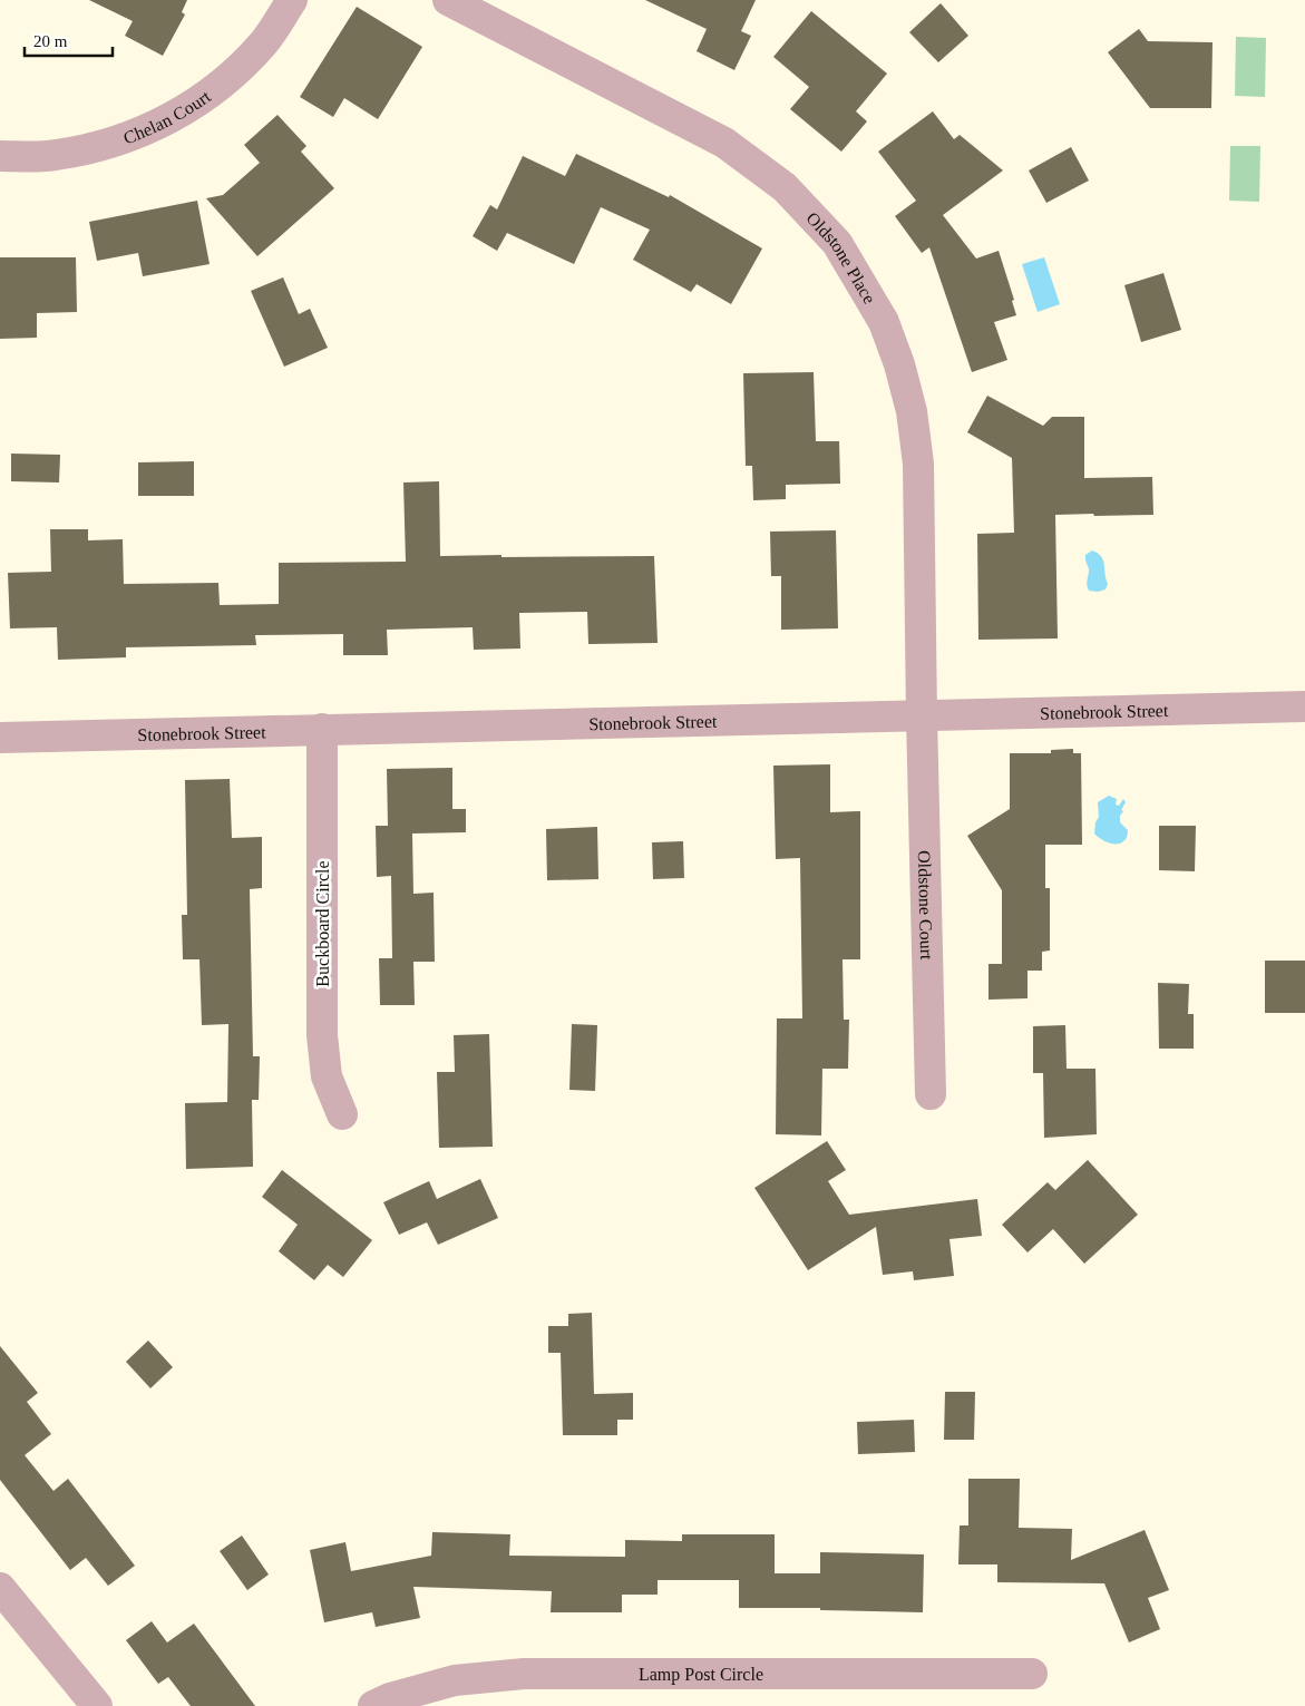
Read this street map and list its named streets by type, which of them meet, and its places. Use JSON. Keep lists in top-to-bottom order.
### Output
{
  "streets": {
    "street": [
      "Chelan Court",
      "Oldstone Place",
      "Stonebrook Street",
      "Oldstone Court",
      "Buckboard Circle",
      "Lamp Post Circle"
    ]
  },
  "crossings": [
    ["Oldstone Place", "Stonebrook Street"],
    ["Oldstone Place", "Oldstone Court"],
    ["Stonebrook Street", "Oldstone Court"],
    ["Stonebrook Street", "Buckboard Circle"]
  ],
  "scale_bar": "20 m"
}
